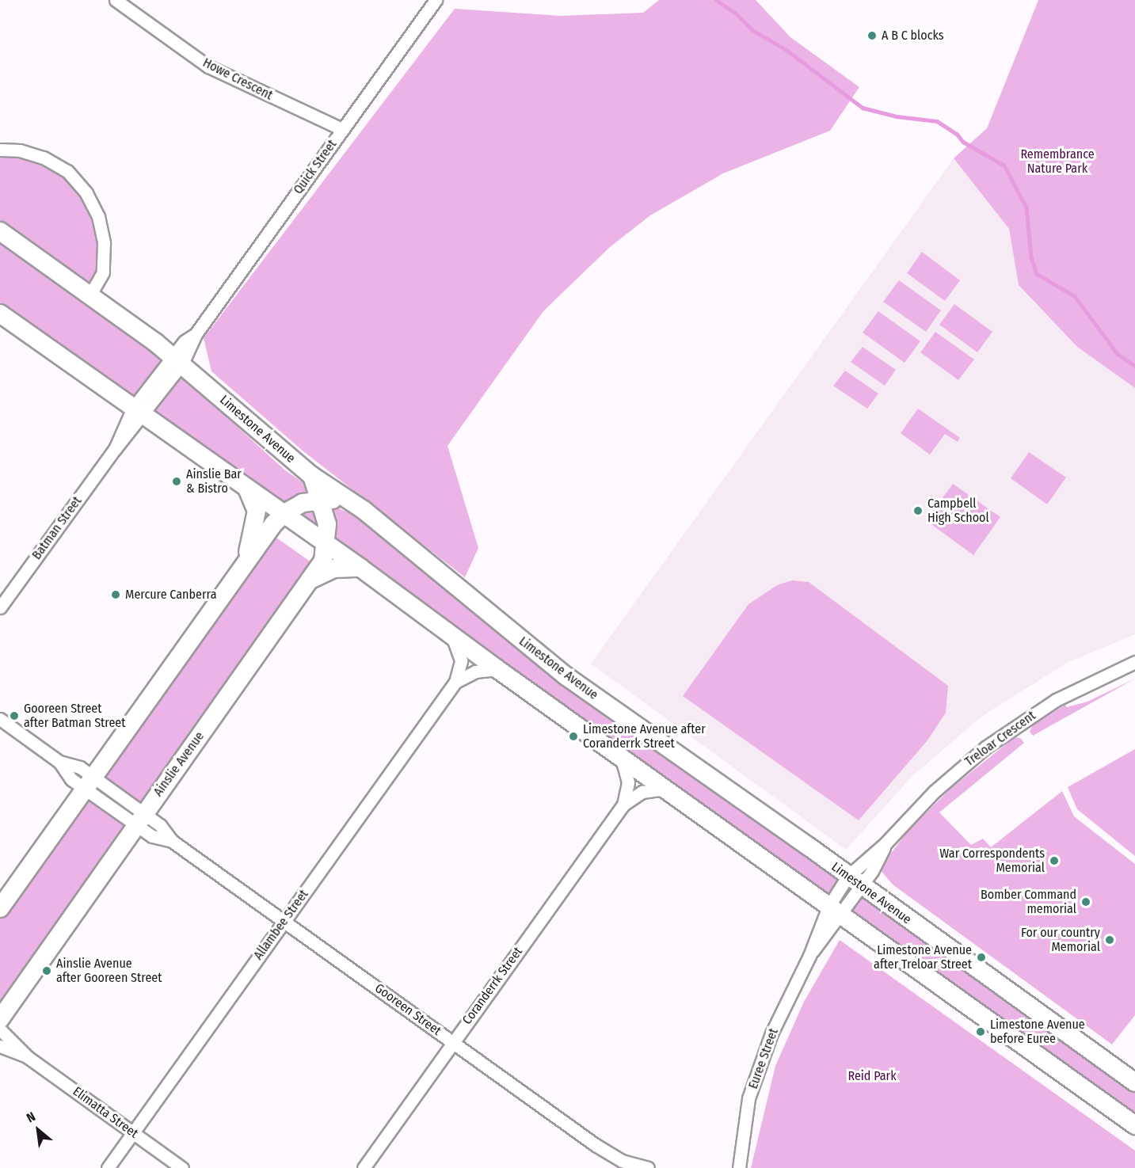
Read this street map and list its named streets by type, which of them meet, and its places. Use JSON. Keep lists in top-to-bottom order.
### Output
{
  "streets": {
    "main road": ["Limestone Avenue", "Ainslie Avenue"],
    "street": [
      "Howe Crescent",
      "Quick Street",
      "Batman Street",
      "Treloar Crescent",
      "Allambee Street",
      "Coranderrk Street",
      "Gooreen Street",
      "Euree Street",
      "Elimatta Street"
    ]
  },
  "crossings": [
    ["Howe Crescent", "Quick Street"],
    ["Quick Street", "Limestone Avenue"],
    ["Quick Street", "Batman Street"],
    ["Limestone Avenue", "Batman Street"],
    ["Limestone Avenue", "Treloar Crescent"],
    ["Limestone Avenue", "Ainslie Avenue"],
    ["Limestone Avenue", "Euree Street"],
    ["Treloar Crescent", "Euree Street"],
    ["Ainslie Avenue", "Gooreen Street"],
    ["Allambee Street", "Gooreen Street"],
    ["Allambee Street", "Elimatta Street"],
    ["Coranderrk Street", "Gooreen Street"]
  ],
  "parks": ["Remembrance Nature Park", "Reid Park"],
  "places": [
    "A B C blocks",
    "Ainslie Bar & Bistro",
    "Campbell High School",
    "Mercure Canberra",
    "Gooreen Street after Batman Street",
    "Limestone Avenue after Coranderrk Street",
    "War Correspondents Memorial",
    "Bomber Command memorial",
    "For our country Memorial",
    "Limestone Avenue after Treloar Street",
    "Ainslie Avenue after Gooreen Street",
    "Limestone Avenue before Euree"
  ],
  "north": "top left"
}
